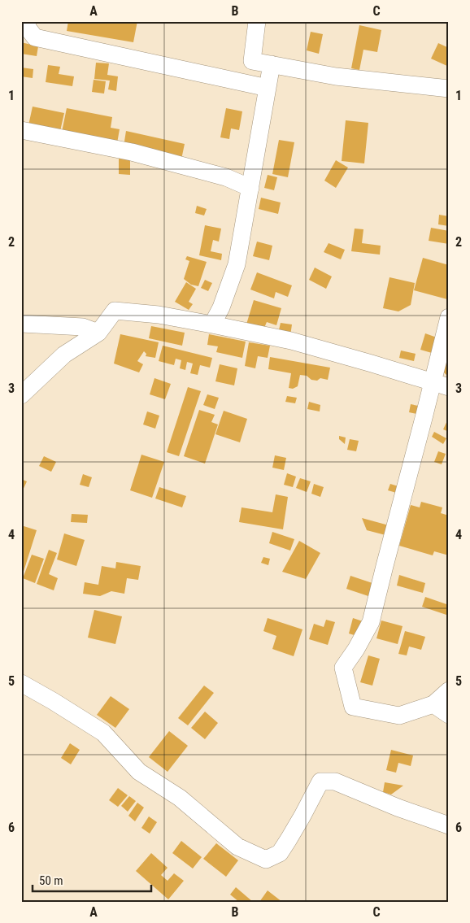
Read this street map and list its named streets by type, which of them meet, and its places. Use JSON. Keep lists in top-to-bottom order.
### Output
{
  "scale_bar": "50 m",
  "grid": {
    "columns": ["A", "B", "C"],
    "rows": [
      "1",
      "2",
      "3",
      "4",
      "5",
      "6"
    ]
  }
}
